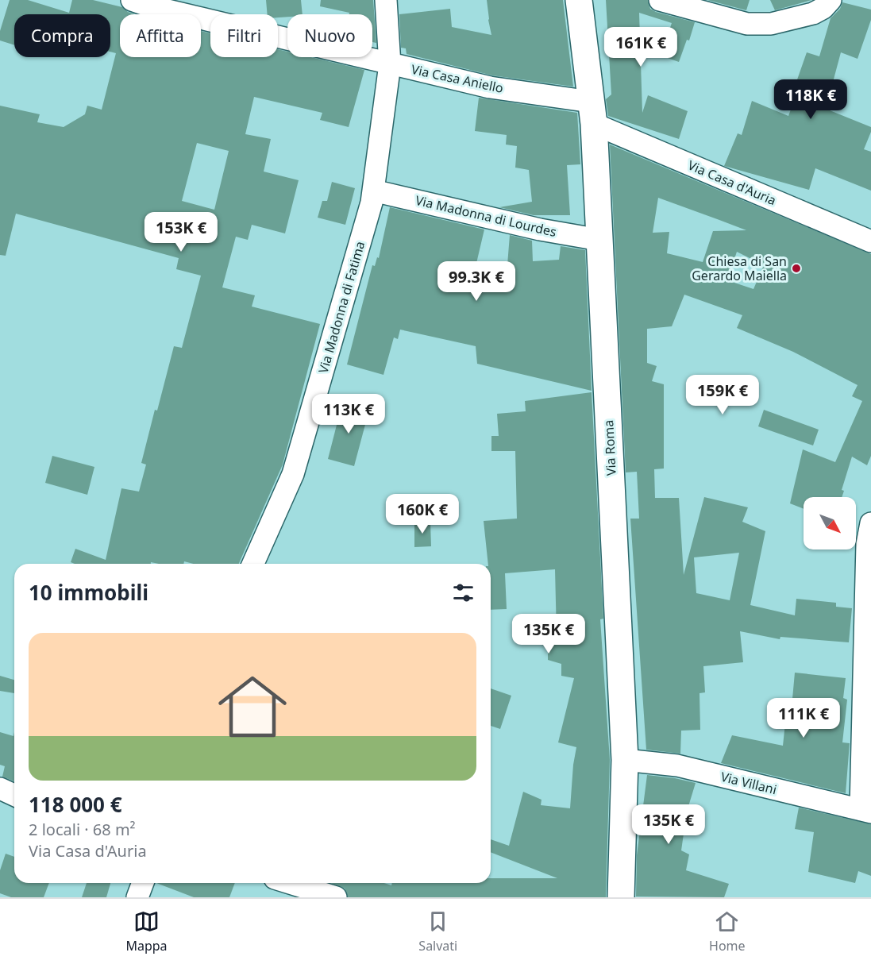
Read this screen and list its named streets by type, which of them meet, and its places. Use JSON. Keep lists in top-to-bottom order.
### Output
{
  "streets": {
    "main road": ["Via Roma"],
    "street": [
      "Via Casa Aniello",
      "Via Casa d'Auria",
      "Via Madonna di Lourdes",
      "Via Madonna di Fatima",
      "Via Villani"
    ]
  },
  "crossings": [
    ["Via Casa Aniello", "Via Casa d'Auria"],
    ["Via Casa Aniello", "Via Madonna di Fatima"],
    ["Via Casa Aniello", "Via Roma"],
    ["Via Casa d'Auria", "Via Roma"],
    ["Via Madonna di Lourdes", "Via Madonna di Fatima"],
    ["Via Madonna di Lourdes", "Via Roma"],
    ["Via Roma", "Via Villani"]
  ],
  "places": ["Chiesa di San Gerardo Maiella"],
  "north": "bottom right",
  "page": {
    "chip": [
      "Compra",
      "Affitta",
      "Filtri",
      "Nuovo"
    ],
    "price": [
      "161K €",
      "118K €",
      "153K €",
      "99.3K €",
      "159K €",
      "113K €",
      "160K €",
      "135K €",
      "111K €",
      "135K €"
    ],
    "heading": "10 immobili",
    "list": [
      {
        "name": "118 000 €",
        "note": "2 locali · 68 m² · Via Casa d'Auria"
      }
    ],
    "tabs": ["Mappa", "Salvati", "Home"]
  }
}
